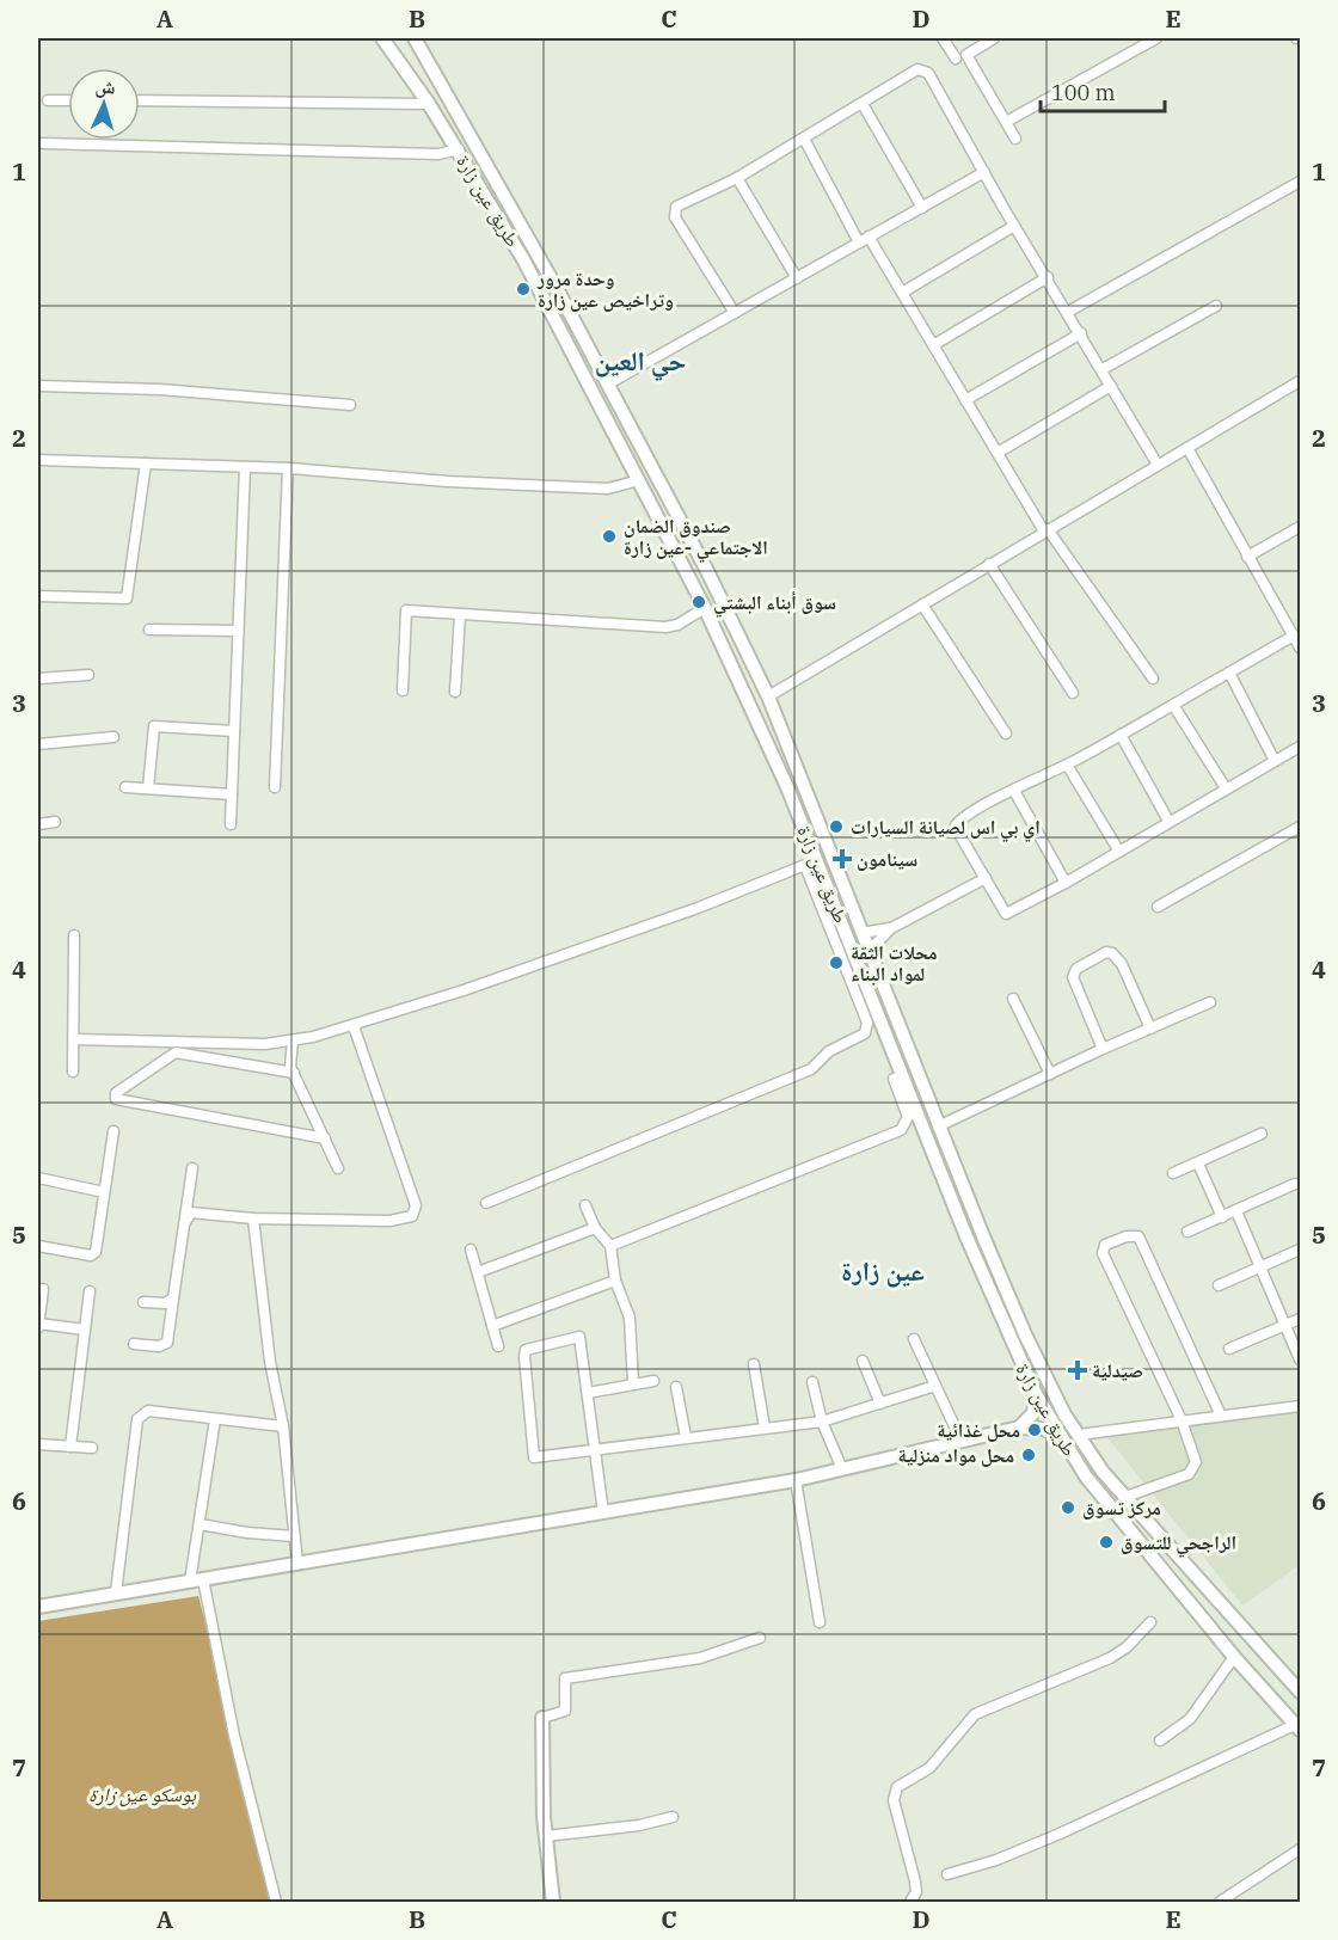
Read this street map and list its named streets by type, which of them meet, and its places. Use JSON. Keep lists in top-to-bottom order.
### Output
{
  "streets": {
    "main road": ["طريق عين زارة"]
  },
  "districts": ["حي العين", "عين زارة"],
  "parks": ["بوسكو عين زارة"],
  "places": {
    "other": [
      "وحدة مرور وتراخيص عين زارة",
      "صندوق الضمان الاجتماعي -عين زارة",
      "سوق أبناء البشتي",
      "اي بي اس لصيانة السيارات",
      "محلات الثقة لمواد البناء",
      "محل غذائية",
      "محل مواد منزلية",
      "مركز تسوق",
      "الراجحي للتسوق"
    ],
    "health": ["سينامون", "صيدلية"]
  },
  "scale_bar": "100 m",
  "north": "top",
  "grid": {
    "columns": [
      "A",
      "B",
      "C",
      "D",
      "E"
    ],
    "rows": [
      "1",
      "2",
      "3",
      "4",
      "5",
      "6",
      "7"
    ]
  }
}
